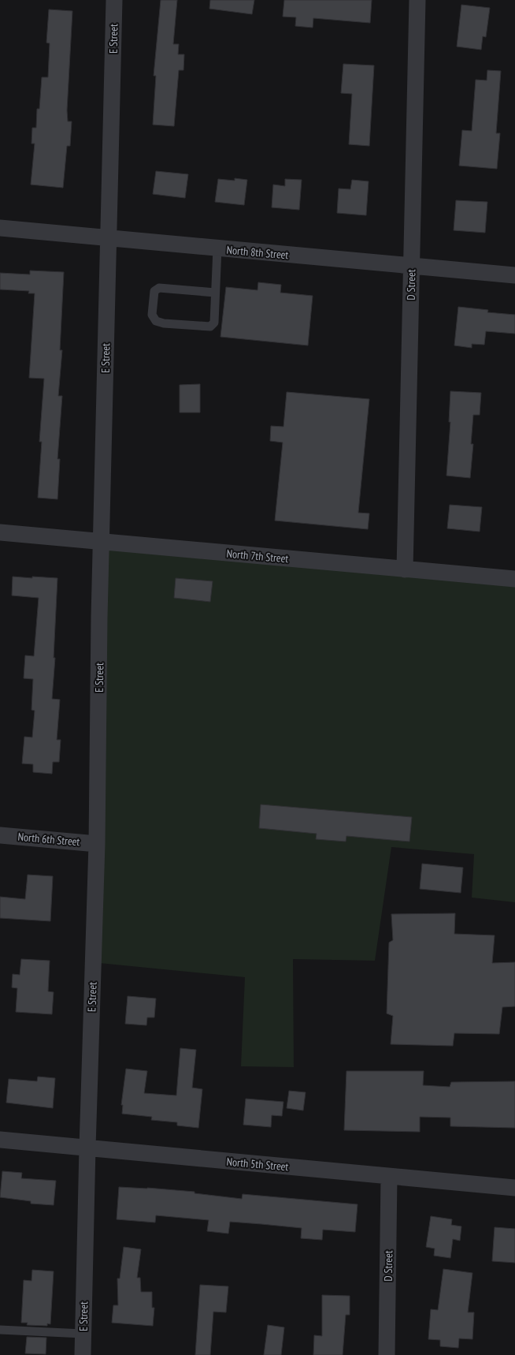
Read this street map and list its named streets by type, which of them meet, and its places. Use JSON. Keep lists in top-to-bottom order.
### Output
{
  "streets": {
    "street": [
      "E Street",
      "North 8th Street",
      "D Street",
      "North 7th Street",
      "North 6th Street",
      "North 5th Street"
    ]
  },
  "crossings": [
    ["E Street", "North 8th Street"],
    ["E Street", "North 7th Street"],
    ["E Street", "North 6th Street"],
    ["E Street", "North 5th Street"],
    ["North 8th Street", "D Street"],
    ["D Street", "North 7th Street"],
    ["D Street", "North 5th Street"]
  ]
}
